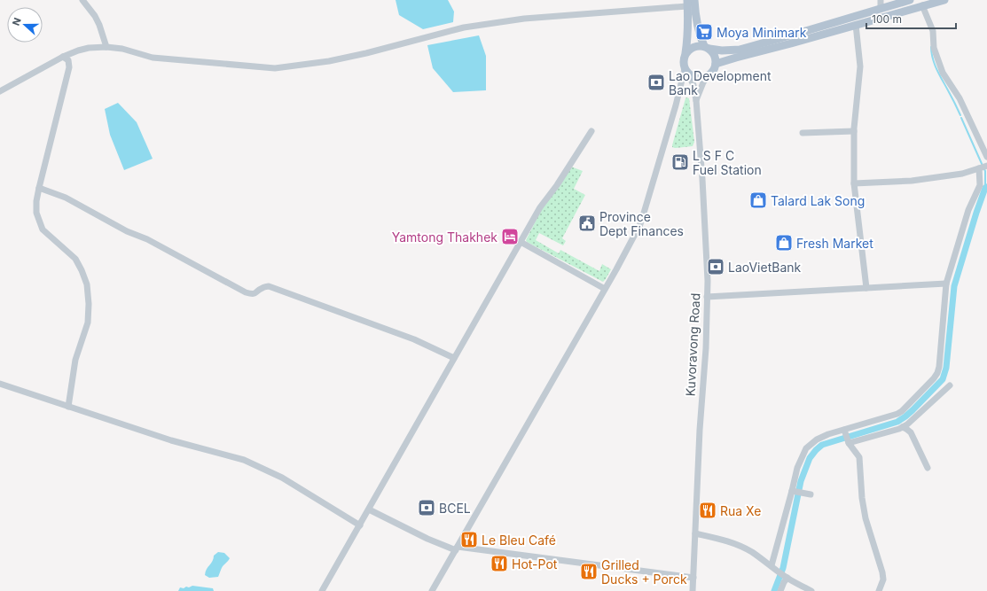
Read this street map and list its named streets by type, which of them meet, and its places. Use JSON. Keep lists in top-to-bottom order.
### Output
{
  "streets": {
    "street": ["Kuvoravong Road"]
  },
  "places": {
    "supermarket": ["Moya Minimark"],
    "bank": ["Lao Development Bank", "LaoVietBank", "BCEL"],
    "fuel station": ["L S F C Fuel Station"],
    "shop": ["Talard Lak Song", "Fresh Market"],
    "public building": ["Province Dept Finances"],
    "hotel": ["Yamtong Thakhek"],
    "restaurant": [
      "Rua Xe",
      "Le Bleu Café",
      "Hot-Pot",
      "Grilled Ducks + Porck"
    ]
  },
  "scale_bar": "100 m",
  "north": "left"
}
